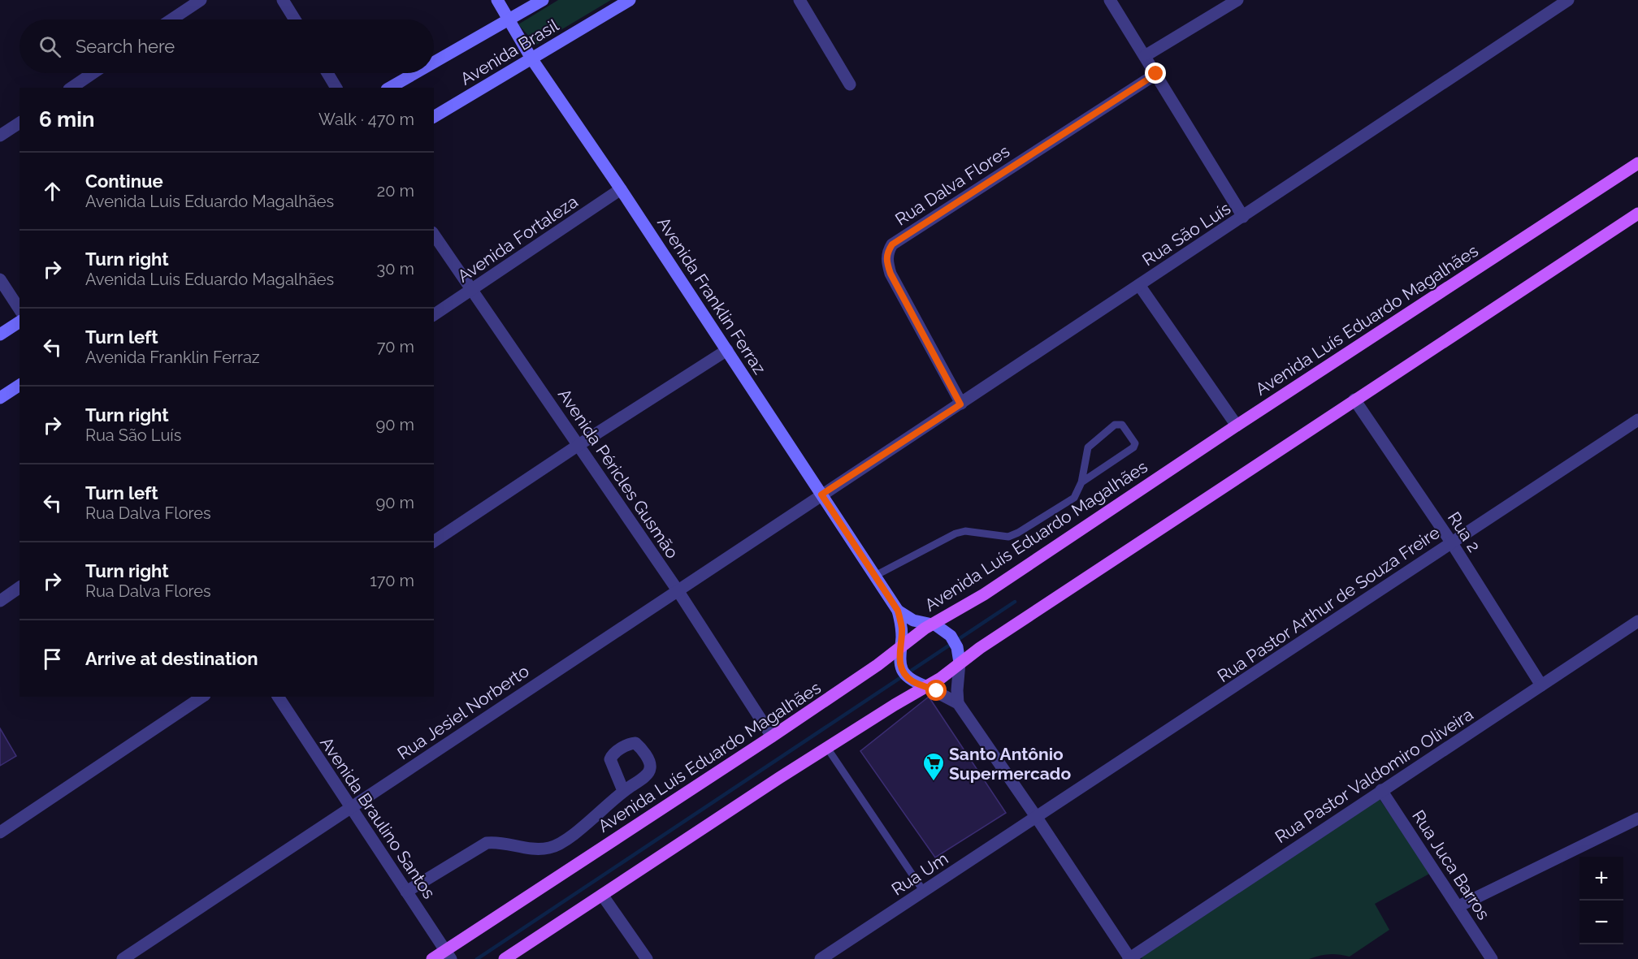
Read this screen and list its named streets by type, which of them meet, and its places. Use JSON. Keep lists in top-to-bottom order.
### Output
{
  "streets": {
    "main road": ["Avenida Luís Eduardo Magalhães"],
    "street": [
      "Avenida Brasil",
      "Rua Dalva Flores",
      "Rua São Luís",
      "Avenida Fortaleza",
      "Avenida Franklin Ferraz",
      "Avenida Péricles Gusmão",
      "Rua 2",
      "Rua Pastor Arthur de Souza Freire",
      "Rua Jesiel Norberto",
      "Rua Pastor Valdomiro Oliveira",
      "Avenida Braulino Santos",
      "Rua Juca Barros",
      "Rua Um"
    ]
  },
  "crossings": [
    ["Avenida Brasil", "Avenida Franklin Ferraz"],
    ["Rua Dalva Flores", "Rua São Luís"],
    ["Rua São Luís", "Avenida Franklin Ferraz"],
    ["Rua São Luís", "Rua Jesiel Norberto"],
    ["Avenida Fortaleza", "Avenida Franklin Ferraz"],
    ["Avenida Fortaleza", "Avenida Péricles Gusmão"],
    ["Avenida Franklin Ferraz", "Rua Jesiel Norberto"],
    ["Avenida Luís Eduardo Magalhães", "Avenida Péricles Gusmão"],
    ["Avenida Luís Eduardo Magalhães", "Avenida Braulino Santos"],
    ["Avenida Péricles Gusmão", "Rua Jesiel Norberto"],
    ["Rua 2", "Rua Pastor Arthur de Souza Freire"],
    ["Rua 2", "Rua Pastor Valdomiro Oliveira"],
    ["Rua Pastor Arthur de Souza Freire", "Rua Um"],
    ["Rua Jesiel Norberto", "Avenida Braulino Santos"],
    ["Rua Pastor Valdomiro Oliveira", "Rua Juca Barros"]
  ],
  "places": {
    "supermarket": ["Santo Antônio Supermercado"]
  },
  "page": {
    "search": "Search here",
    "heading": ["6 min", "Walk · 470 m"],
    "list": [
      ["Continue", "Avenida Luis Eduardo Magalhães", "20 m"],
      ["Turn right", "Avenida Luis Eduardo Magalhães", "30 m"],
      ["Turn left", "Avenida Franklin Ferraz", "70 m"],
      ["Turn right", "Rua São Luís", "90 m"],
      ["Turn left", "Rua Dalva Flores", "90 m"],
      ["Turn right", "Rua Dalva Flores", "170 m"],
      "Arrive at destination"
    ],
    "map_buttons": ["+", "−"]
  }
}
